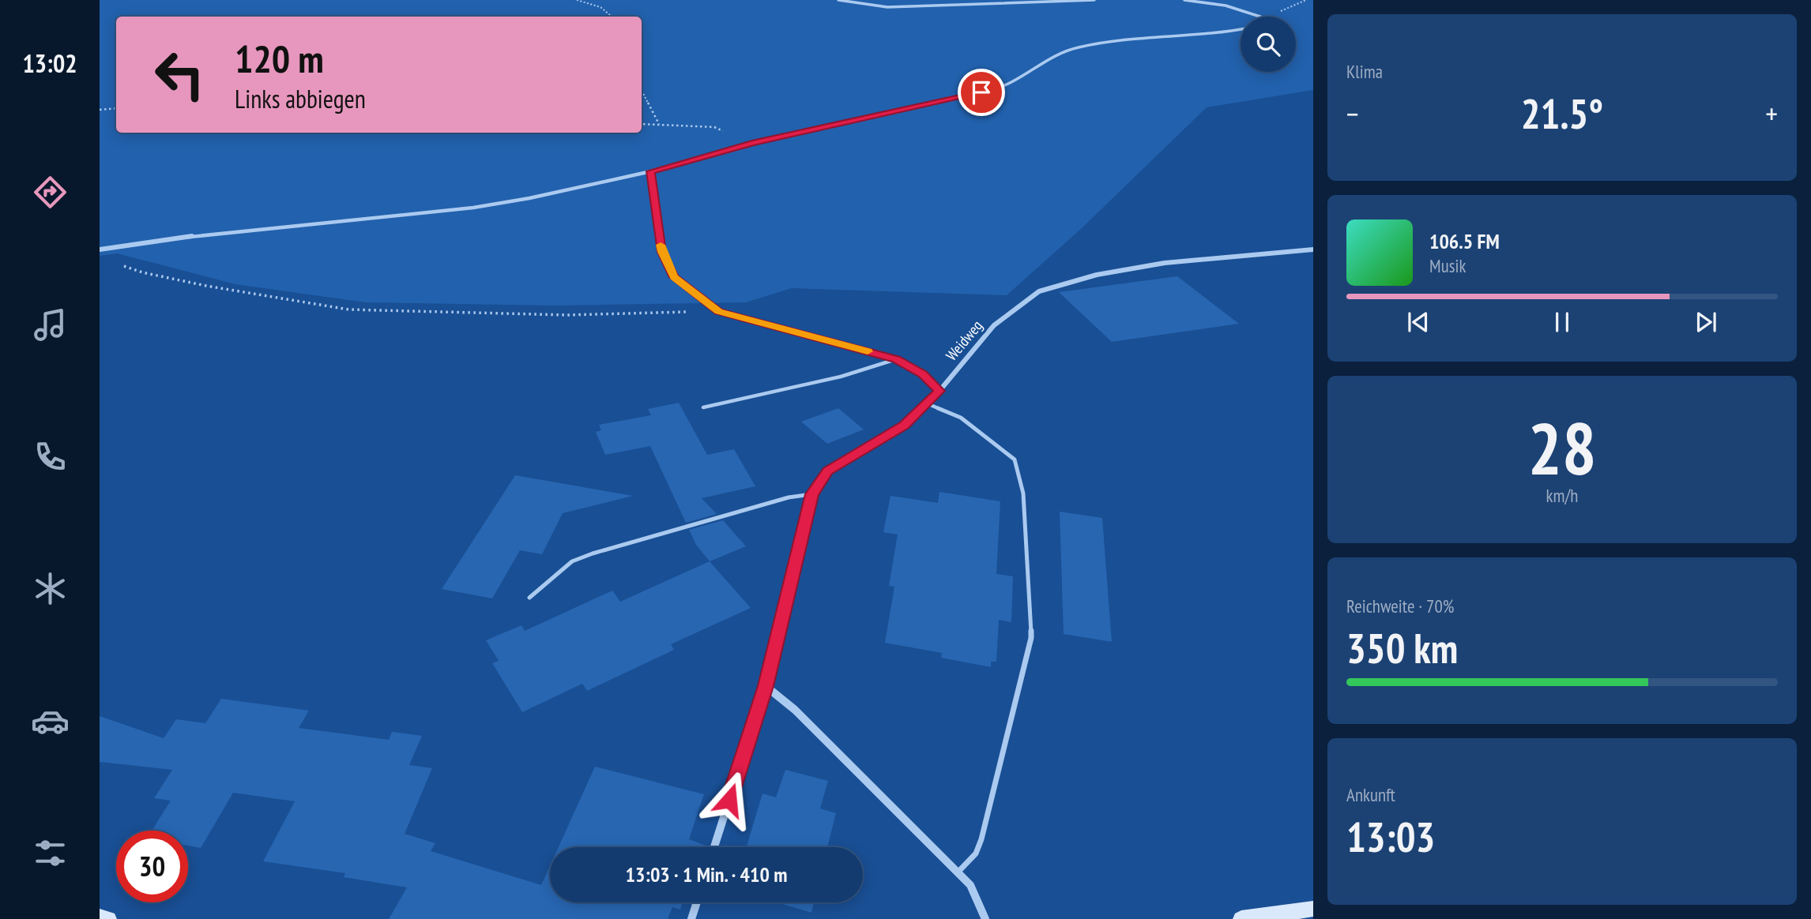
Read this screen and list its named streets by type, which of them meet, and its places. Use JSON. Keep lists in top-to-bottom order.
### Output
{
  "streets": {
    "street": ["Weidweg"]
  },
  "page": {
    "tabs": "13:02",
    "tile": [
      "Klima",
      ["28", "km/h"],
      ["Reichweite · 70%", "350 km"],
      ["Ankunft", "13:03"]
    ],
    "turn": ["120 m", "Links abbiegen"],
    "heat": ["−", "21.5°", "+"],
    "song": ["106.5 FM", "Musik"],
    "limit": "30",
    "trip": "13:03 · 1 Min. · 410 m"
  }
}
